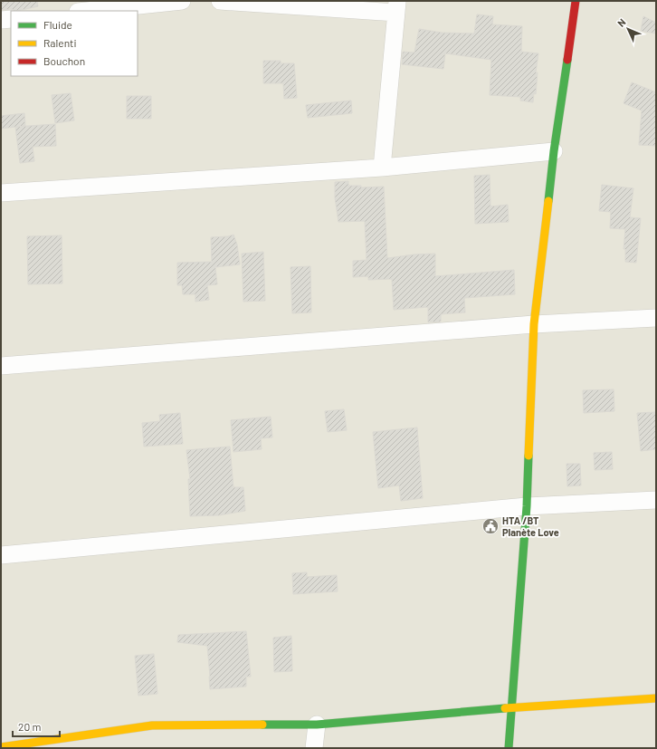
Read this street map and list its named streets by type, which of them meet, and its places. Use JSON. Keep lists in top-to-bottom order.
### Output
{
  "places": {
    "public building": ["HTA /BT Planète Love"]
  },
  "legend": ["Fluide", "Ralenti", "Bouchon"],
  "scale_bar": "20 m",
  "north": "top left"
}
